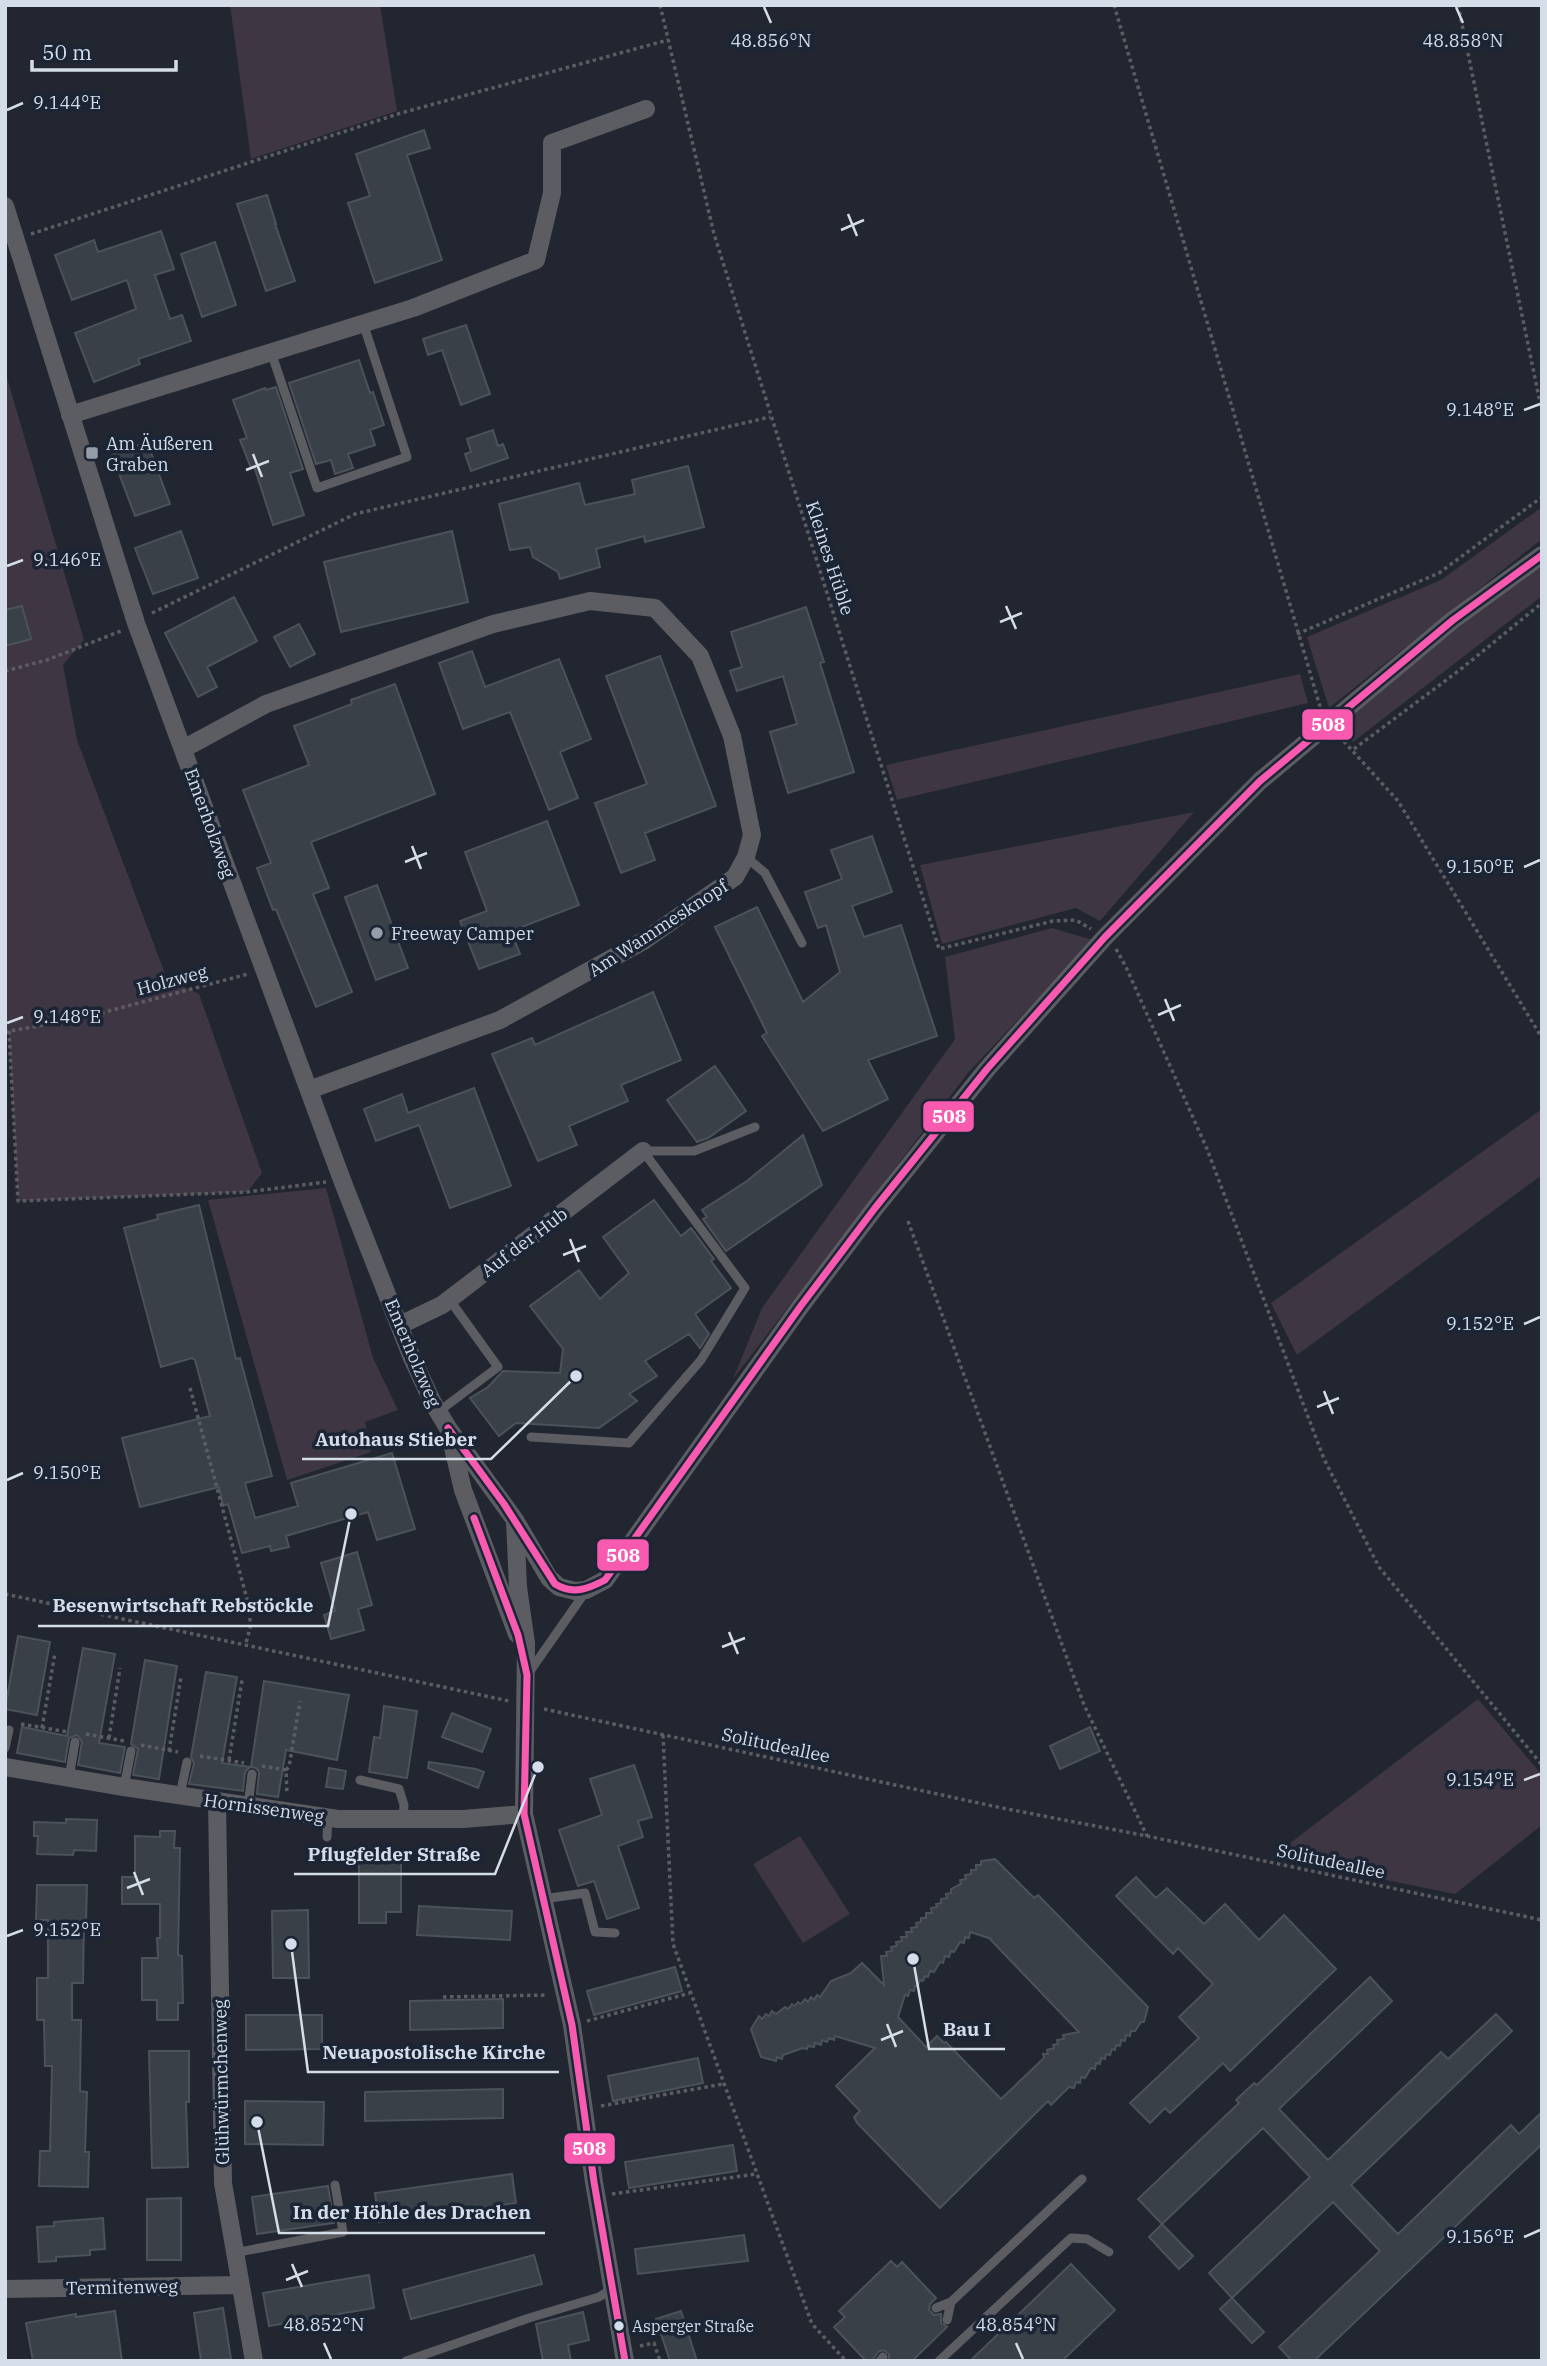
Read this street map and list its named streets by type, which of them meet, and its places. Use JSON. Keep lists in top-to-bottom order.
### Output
{
  "streets": {
    "street": [
      "Emerholzweg",
      "Am Wammesknopf",
      "Auf der Hub",
      "Hornissenweg",
      "Glühwürmchenweg",
      "Termitenweg"
    ],
    "path": ["Kleines Hüble", "Holzweg", "Solitudeallee"]
  },
  "crossings": [
    ["Emerholzweg", "Am Wammesknopf"],
    ["Emerholzweg", "Holzweg"],
    ["Emerholzweg", "Auf der Hub"],
    ["Emerholzweg", "Solitudeallee"],
    ["Emerholzweg", "Hornissenweg"],
    ["Hornissenweg", "Glühwürmchenweg"],
    ["Glühwürmchenweg", "Termitenweg"]
  ],
  "places": {
    "transit": ["Am Äußeren Graben"],
    "other": [
      "Freeway Camper",
      "Autohaus Stieber",
      "Besenwirtschaft Rebstöckle",
      "Pflugfelder Straße",
      "Neuapostolische Kirche",
      "Bau I",
      "In der Höhle des Drachen",
      "Asperger Straße"
    ]
  },
  "lines": ["transit line 508"],
  "scale_bar": "50 m",
  "coordinates": [
    "48.856°N",
    "48.858°N",
    "9.144°E",
    "9.148°E",
    "9.146°E",
    "9.150°E",
    "9.152°E",
    "9.154°E",
    "9.156°E",
    "48.852°N",
    "48.854°N"
  ]
}
